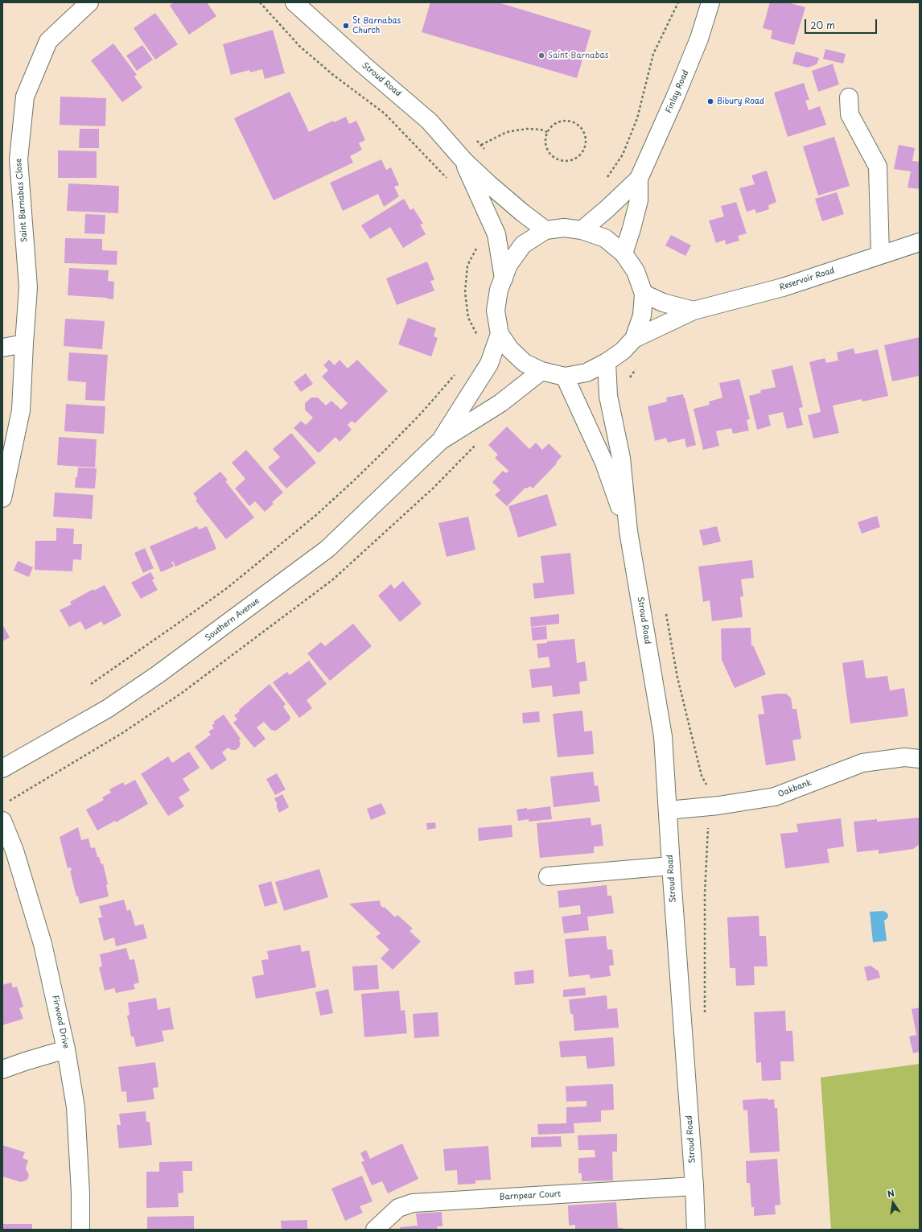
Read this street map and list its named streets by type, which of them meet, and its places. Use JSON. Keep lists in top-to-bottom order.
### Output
{
  "streets": {
    "main road": [
      "Stroud Road",
      "Finlay Road",
      "Saint Barnabas Close",
      "Reservoir Road",
      "Southern Avenue",
      "Oakbank",
      "Firwood Drive",
      "Barnpear Court"
    ]
  },
  "crossings": [
    ["Stroud Road", "Oakbank"],
    ["Stroud Road", "Barnpear Court"]
  ],
  "places": ["St Barnabas Church", "Saint Barnabas", "Bibury Road"],
  "scale_bar": "20 m",
  "north": "top"
}
